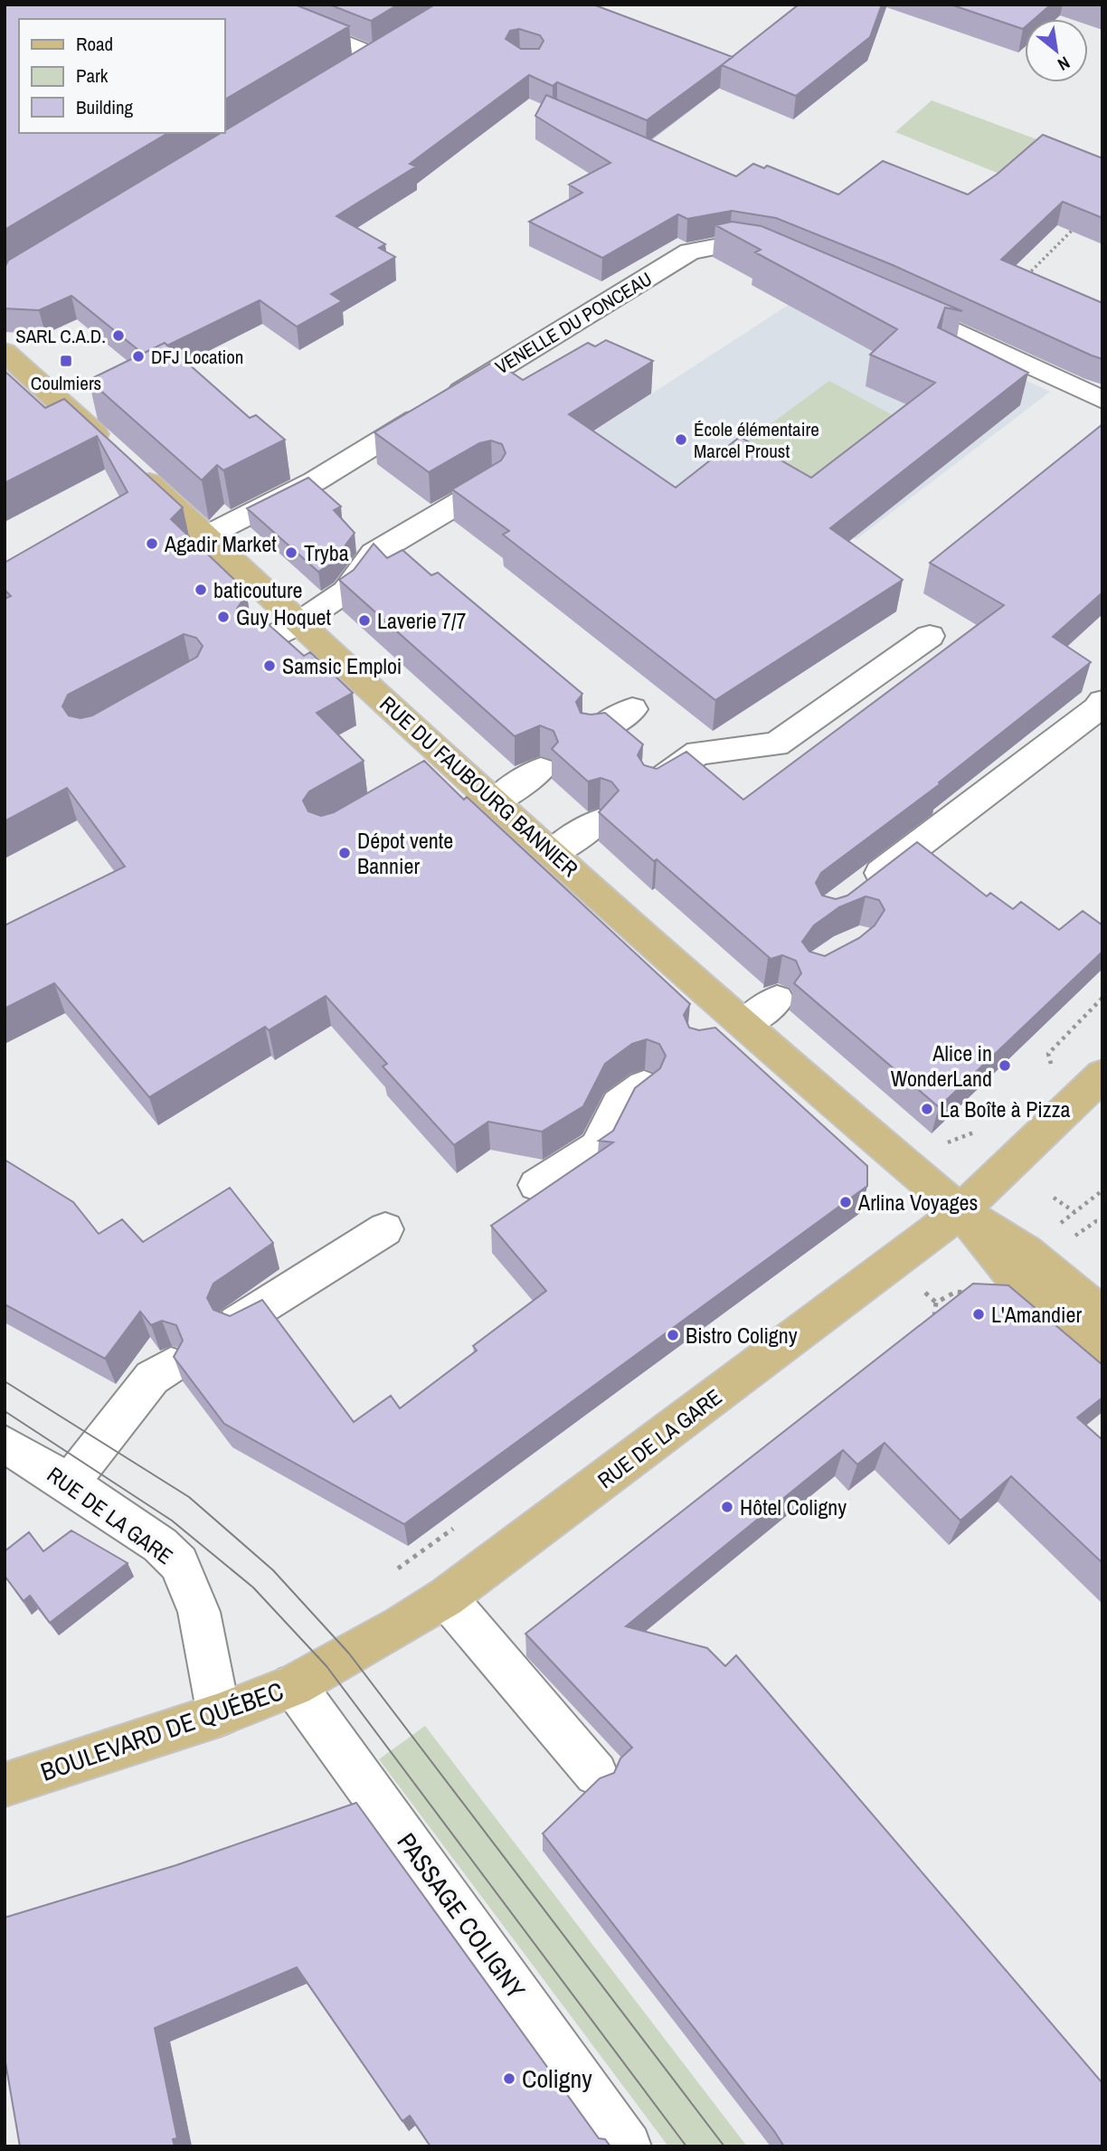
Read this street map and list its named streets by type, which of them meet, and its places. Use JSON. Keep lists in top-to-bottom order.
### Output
{
  "streets": {
    "main road": ["RUE DU FAUBOURG BANNIER", "RUE DE LA GARE", "BOULEVARD DE QUÉBEC"],
    "street": ["VENELLE DU PONCEAU", "PASSAGE COLIGNY"]
  },
  "crossings": [
    ["VENELLE DU PONCEAU", "RUE DU FAUBOURG BANNIER"],
    ["RUE DU FAUBOURG BANNIER", "RUE DE LA GARE"],
    ["RUE DE LA GARE", "BOULEVARD DE QUÉBEC"],
    ["BOULEVARD DE QUÉBEC", "PASSAGE COLIGNY"]
  ],
  "places": {
    "other": [
      "SARL C.A.D.",
      "DFJ Location",
      "École élémentaire Marcel Proust",
      "Agadir Market",
      "Tryba",
      "baticouture",
      "Guy Hoquet",
      "Laverie 7/7",
      "Samsic Emploi",
      "Dépot vente Bannier",
      "Alice in WonderLand",
      "La Boîte à Pizza",
      "Arlina Voyages",
      "L'Amandier",
      "Bistro Coligny",
      "Hôtel Coligny",
      "Coligny"
    ],
    "transit": ["Coulmiers"]
  },
  "legend": ["Road", "Park", "Building"],
  "north": "bottom right"
}
